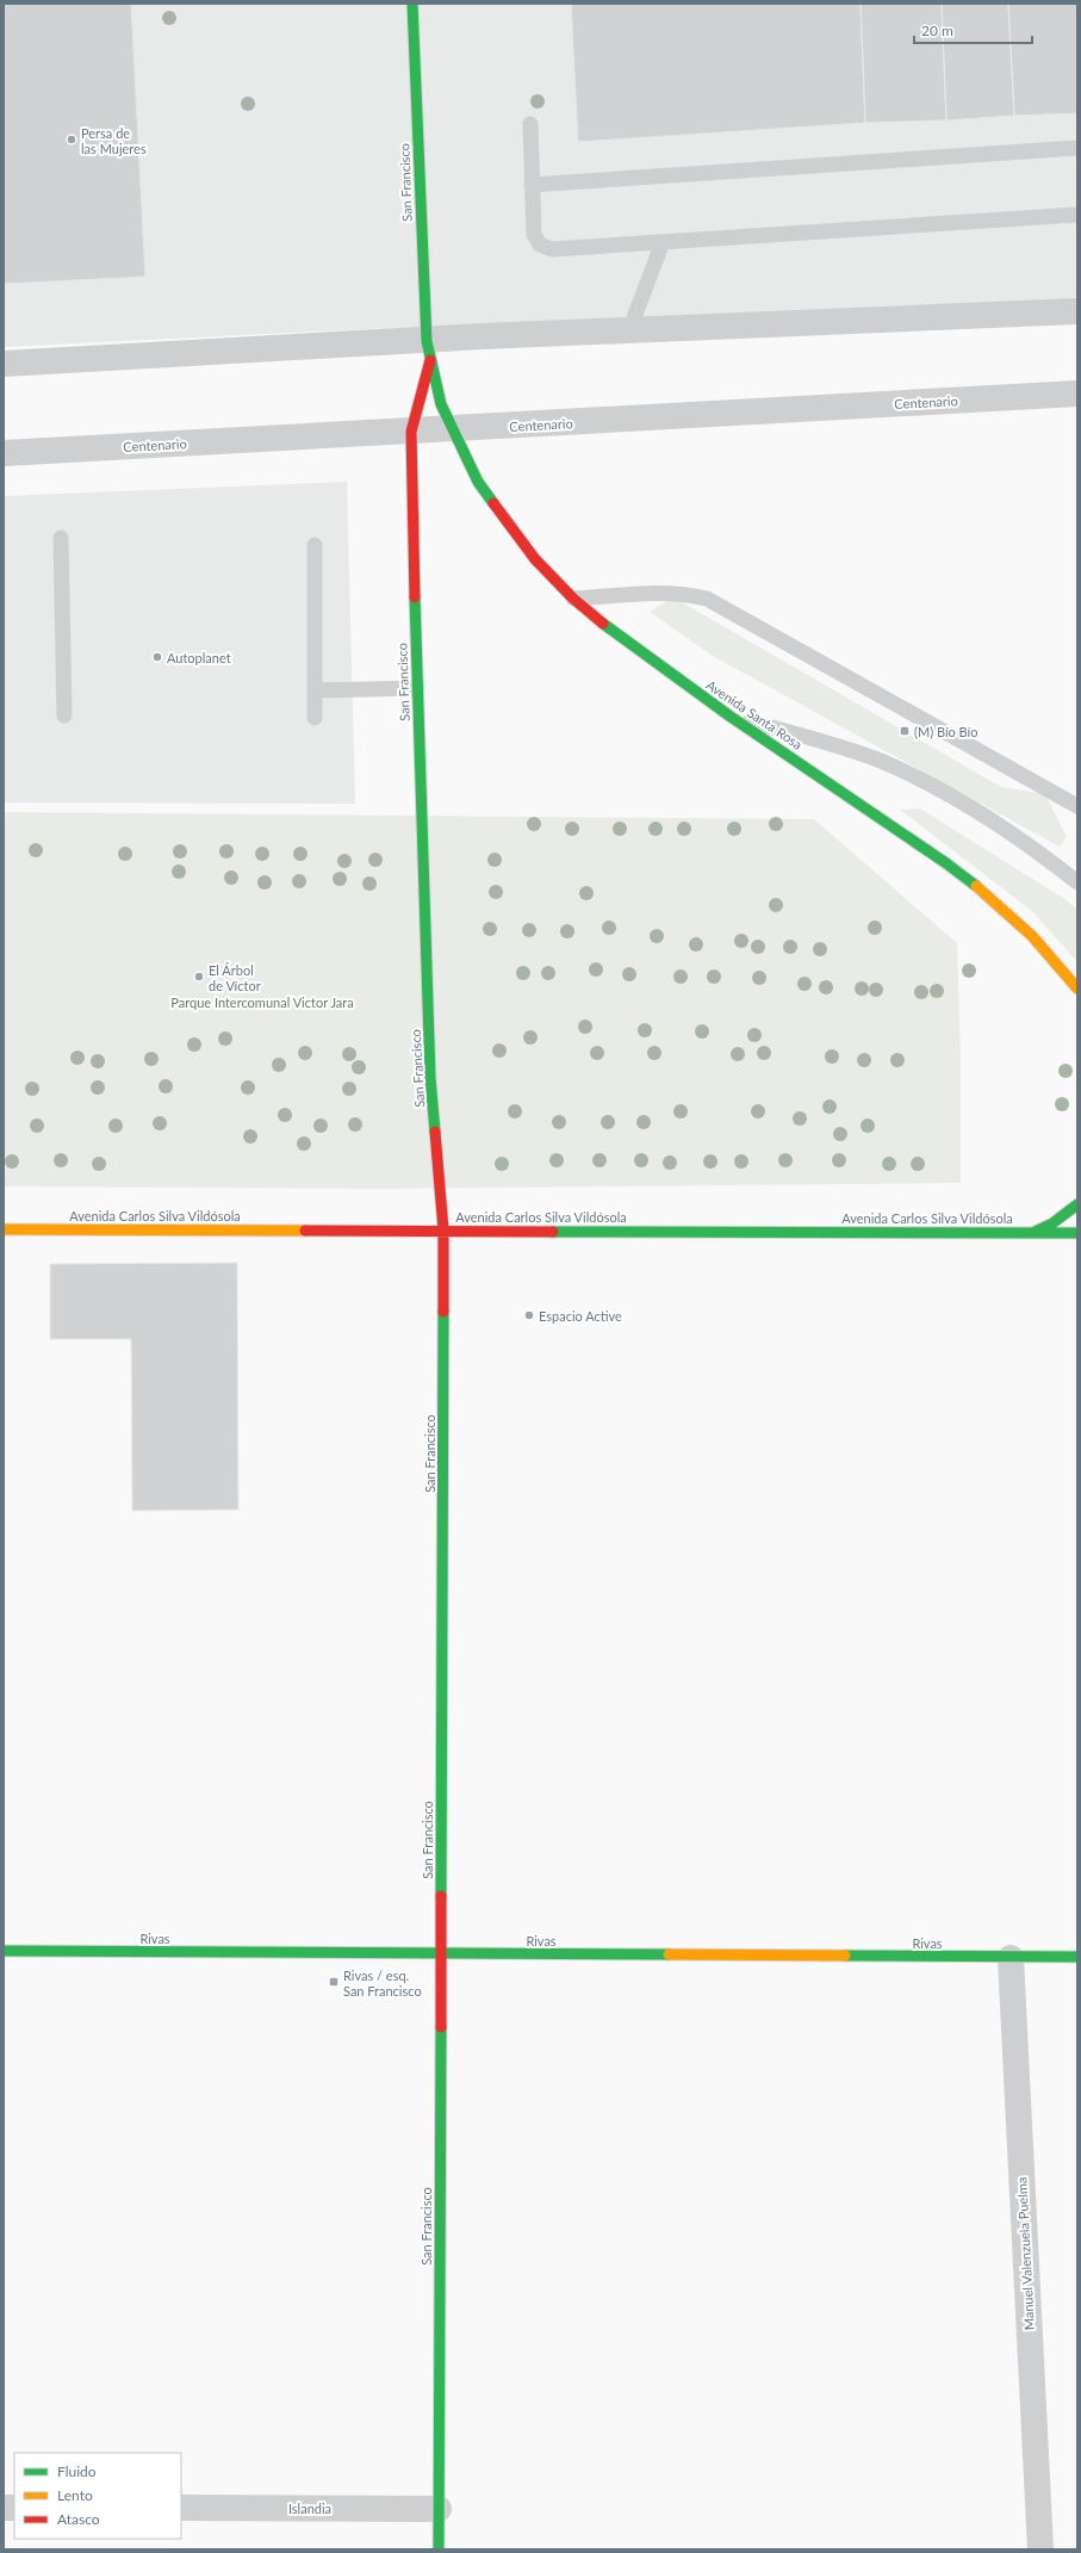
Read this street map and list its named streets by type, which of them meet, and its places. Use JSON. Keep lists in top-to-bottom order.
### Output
{
  "streets": {
    "street": [
      "San Francisco",
      "Centenario",
      "Avenida Santa Rosa",
      "Avenida Carlos Silva Vildósola",
      "Rivas",
      "Manuel Valenzuela Puelma",
      "Islandia"
    ]
  },
  "crossings": [
    ["San Francisco", "Centenario"],
    ["San Francisco", "Avenida Santa Rosa"],
    ["San Francisco", "Avenida Carlos Silva Vildósola"],
    ["San Francisco", "Rivas"],
    ["San Francisco", "Islandia"],
    ["Centenario", "Avenida Santa Rosa"],
    ["Rivas", "Manuel Valenzuela Puelma"]
  ],
  "parks": ["Parque Intercomunal Victor Jara"],
  "places": {
    "other": [
      "Persa de las Mujeres",
      "Autoplanet",
      "El Árbol de Víctor",
      "Espacio Active"
    ],
    "transit": ["(M) Bío Bío", "Rivas / esq. San Francisco"]
  },
  "legend": ["Fluido", "Lento", "Atasco"],
  "scale_bar": "20 m"
}
